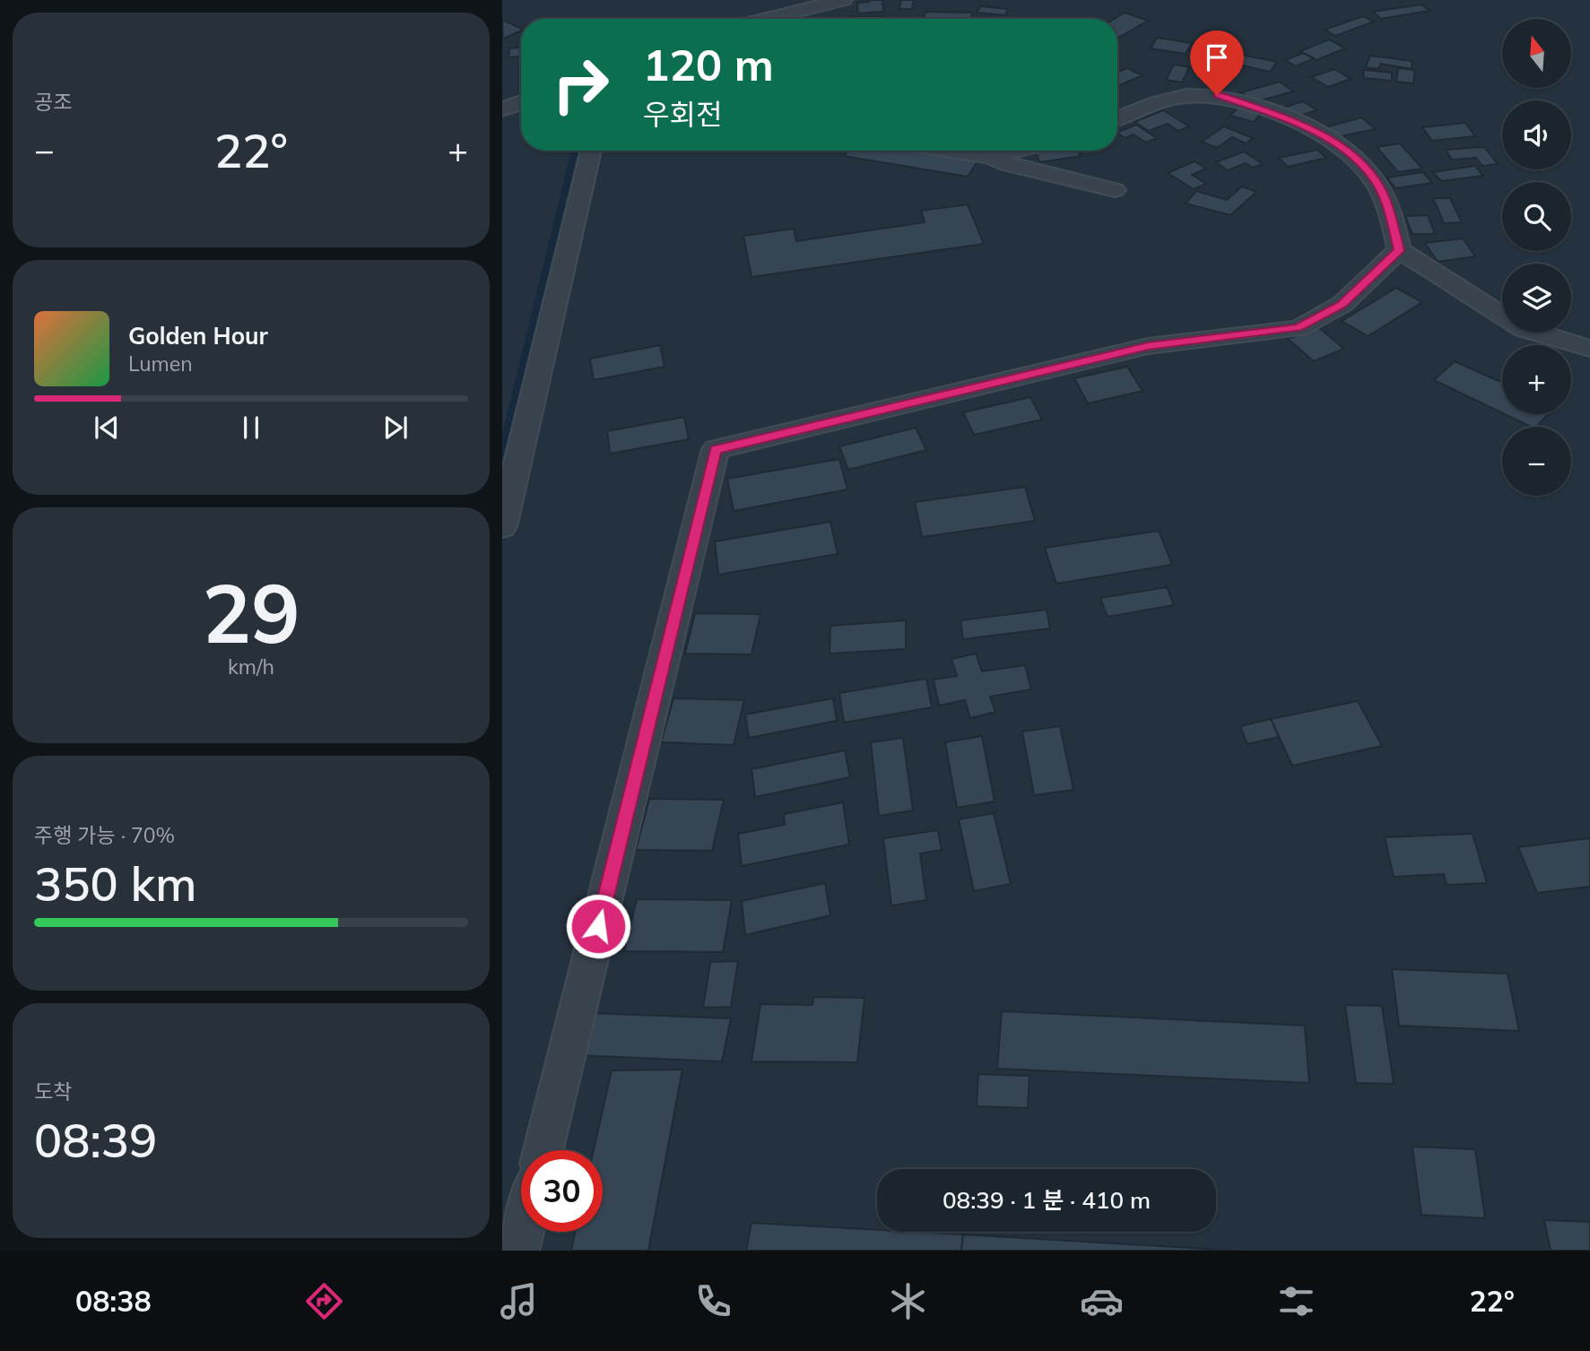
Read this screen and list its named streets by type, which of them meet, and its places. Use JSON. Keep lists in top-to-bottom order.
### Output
{
  "north": "top",
  "page": {
    "tile": [
      "공조",
      ["29", "km/h"],
      ["주행 가능 · 70%", "350 km"],
      ["도착", "08:39"]
    ],
    "map_buttons": ["+", "−"],
    "turn": ["120 m", "우회전"],
    "heat": ["−", "22°", "+"],
    "song": ["Golden Hour", "Lumen"],
    "limit": "30",
    "trip": "08:39 · 1 분 · 410 m",
    "tabs": ["08:38", "22°"]
  }
}
